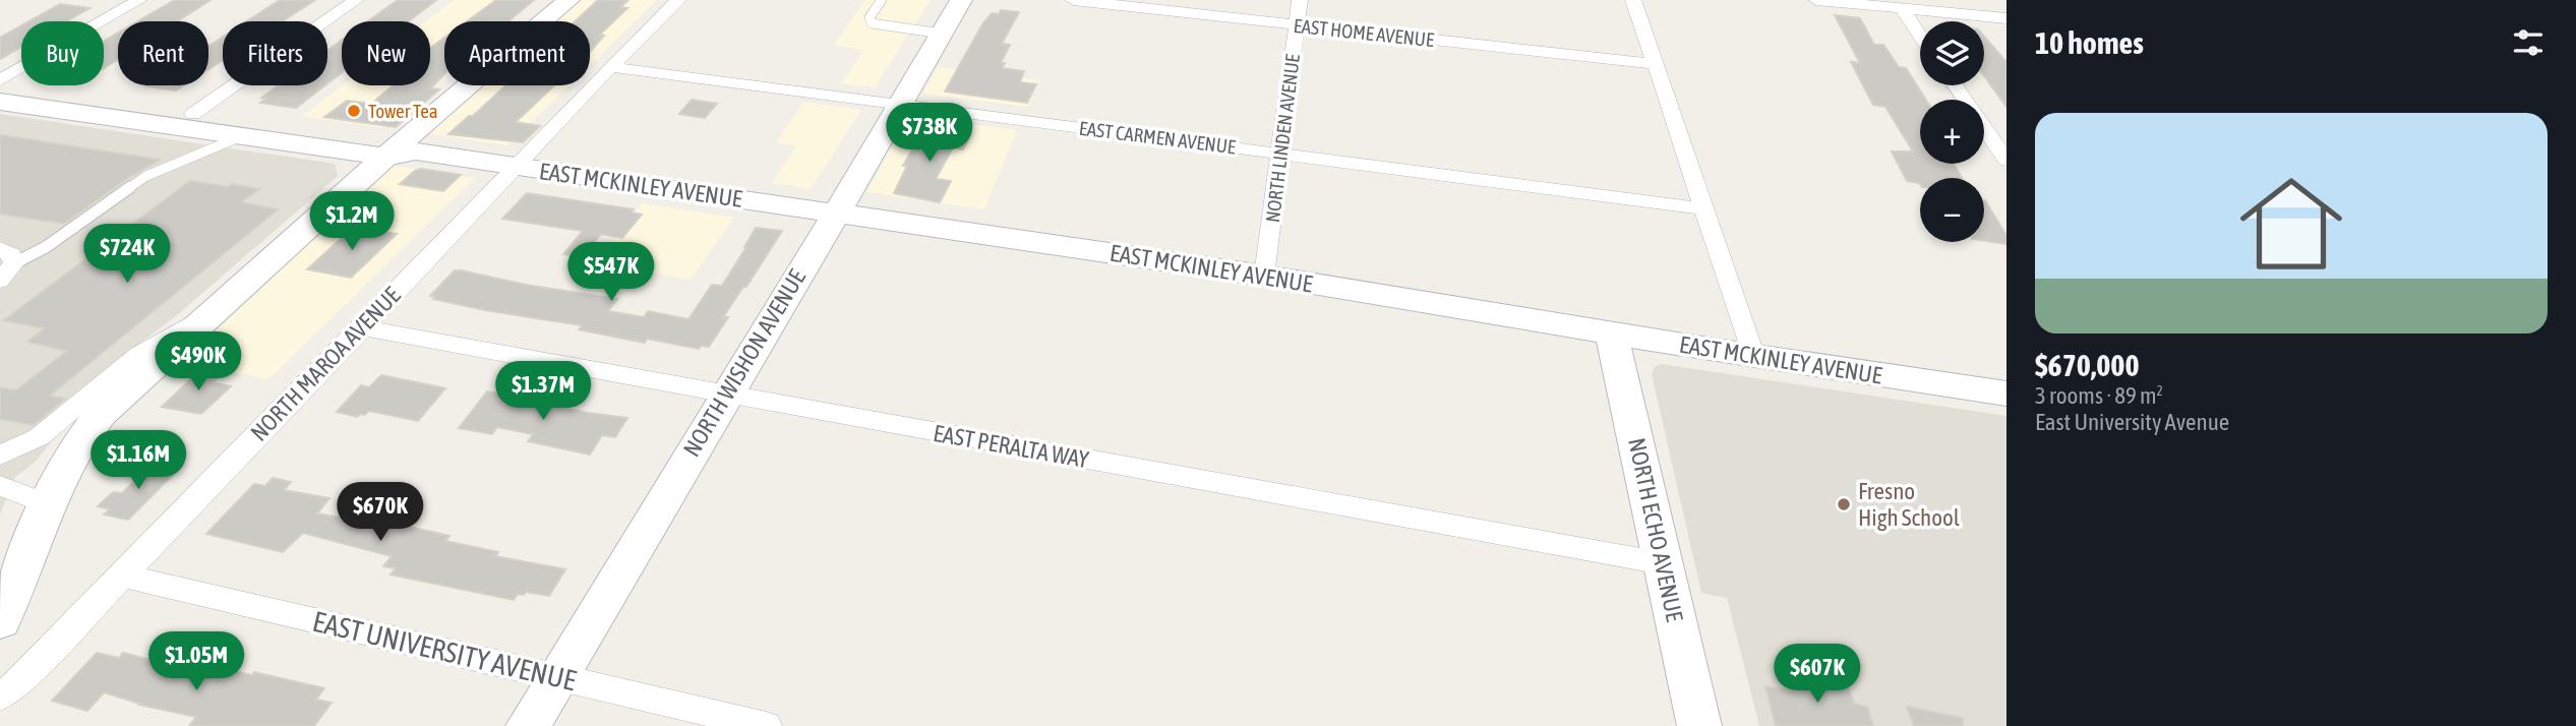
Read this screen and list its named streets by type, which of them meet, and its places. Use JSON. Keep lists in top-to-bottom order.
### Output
{
  "streets": {
    "main road": ["EAST MCKINLEY AVENUE", "NORTH WISHON AVENUE", "NORTH ECHO AVENUE"],
    "street": [
      "EAST HOME AVENUE",
      "EAST CARMEN AVENUE",
      "NORTH LINDEN AVENUE",
      "NORTH MAROA AVENUE",
      "EAST PERALTA WAY",
      "EAST UNIVERSITY AVENUE"
    ]
  },
  "crossings": [
    ["EAST HOME AVENUE", "NORTH LINDEN AVENUE"],
    ["EAST CARMEN AVENUE", "NORTH LINDEN AVENUE"],
    ["EAST CARMEN AVENUE", "NORTH WISHON AVENUE"],
    ["EAST CARMEN AVENUE", "NORTH MAROA AVENUE"],
    ["NORTH LINDEN AVENUE", "EAST MCKINLEY AVENUE"],
    ["EAST MCKINLEY AVENUE", "NORTH WISHON AVENUE"],
    ["EAST MCKINLEY AVENUE", "NORTH MAROA AVENUE"],
    ["EAST MCKINLEY AVENUE", "NORTH ECHO AVENUE"],
    ["NORTH WISHON AVENUE", "EAST PERALTA WAY"],
    ["NORTH WISHON AVENUE", "EAST UNIVERSITY AVENUE"],
    ["NORTH MAROA AVENUE", "EAST PERALTA WAY"],
    ["NORTH MAROA AVENUE", "EAST UNIVERSITY AVENUE"],
    ["EAST PERALTA WAY", "NORTH ECHO AVENUE"]
  ],
  "places": ["Tower Tea", "Fresno High School"],
  "page": {
    "heading": "10 homes",
    "map_buttons": ["+", "−"],
    "chip": [
      "Buy",
      "Rent",
      "Filters",
      "New",
      "Apartment"
    ],
    "list": [
      {
        "name": "$670,000",
        "note": "3 rooms · 89 m² · East University Avenue"
      }
    ],
    "price": [
      "$738K",
      "$1.2M",
      "$724K",
      "$547K",
      "$490K",
      "$1.37M",
      "$1.16M",
      "$670K",
      "$1.05M",
      "$607K"
    ]
  }
}
